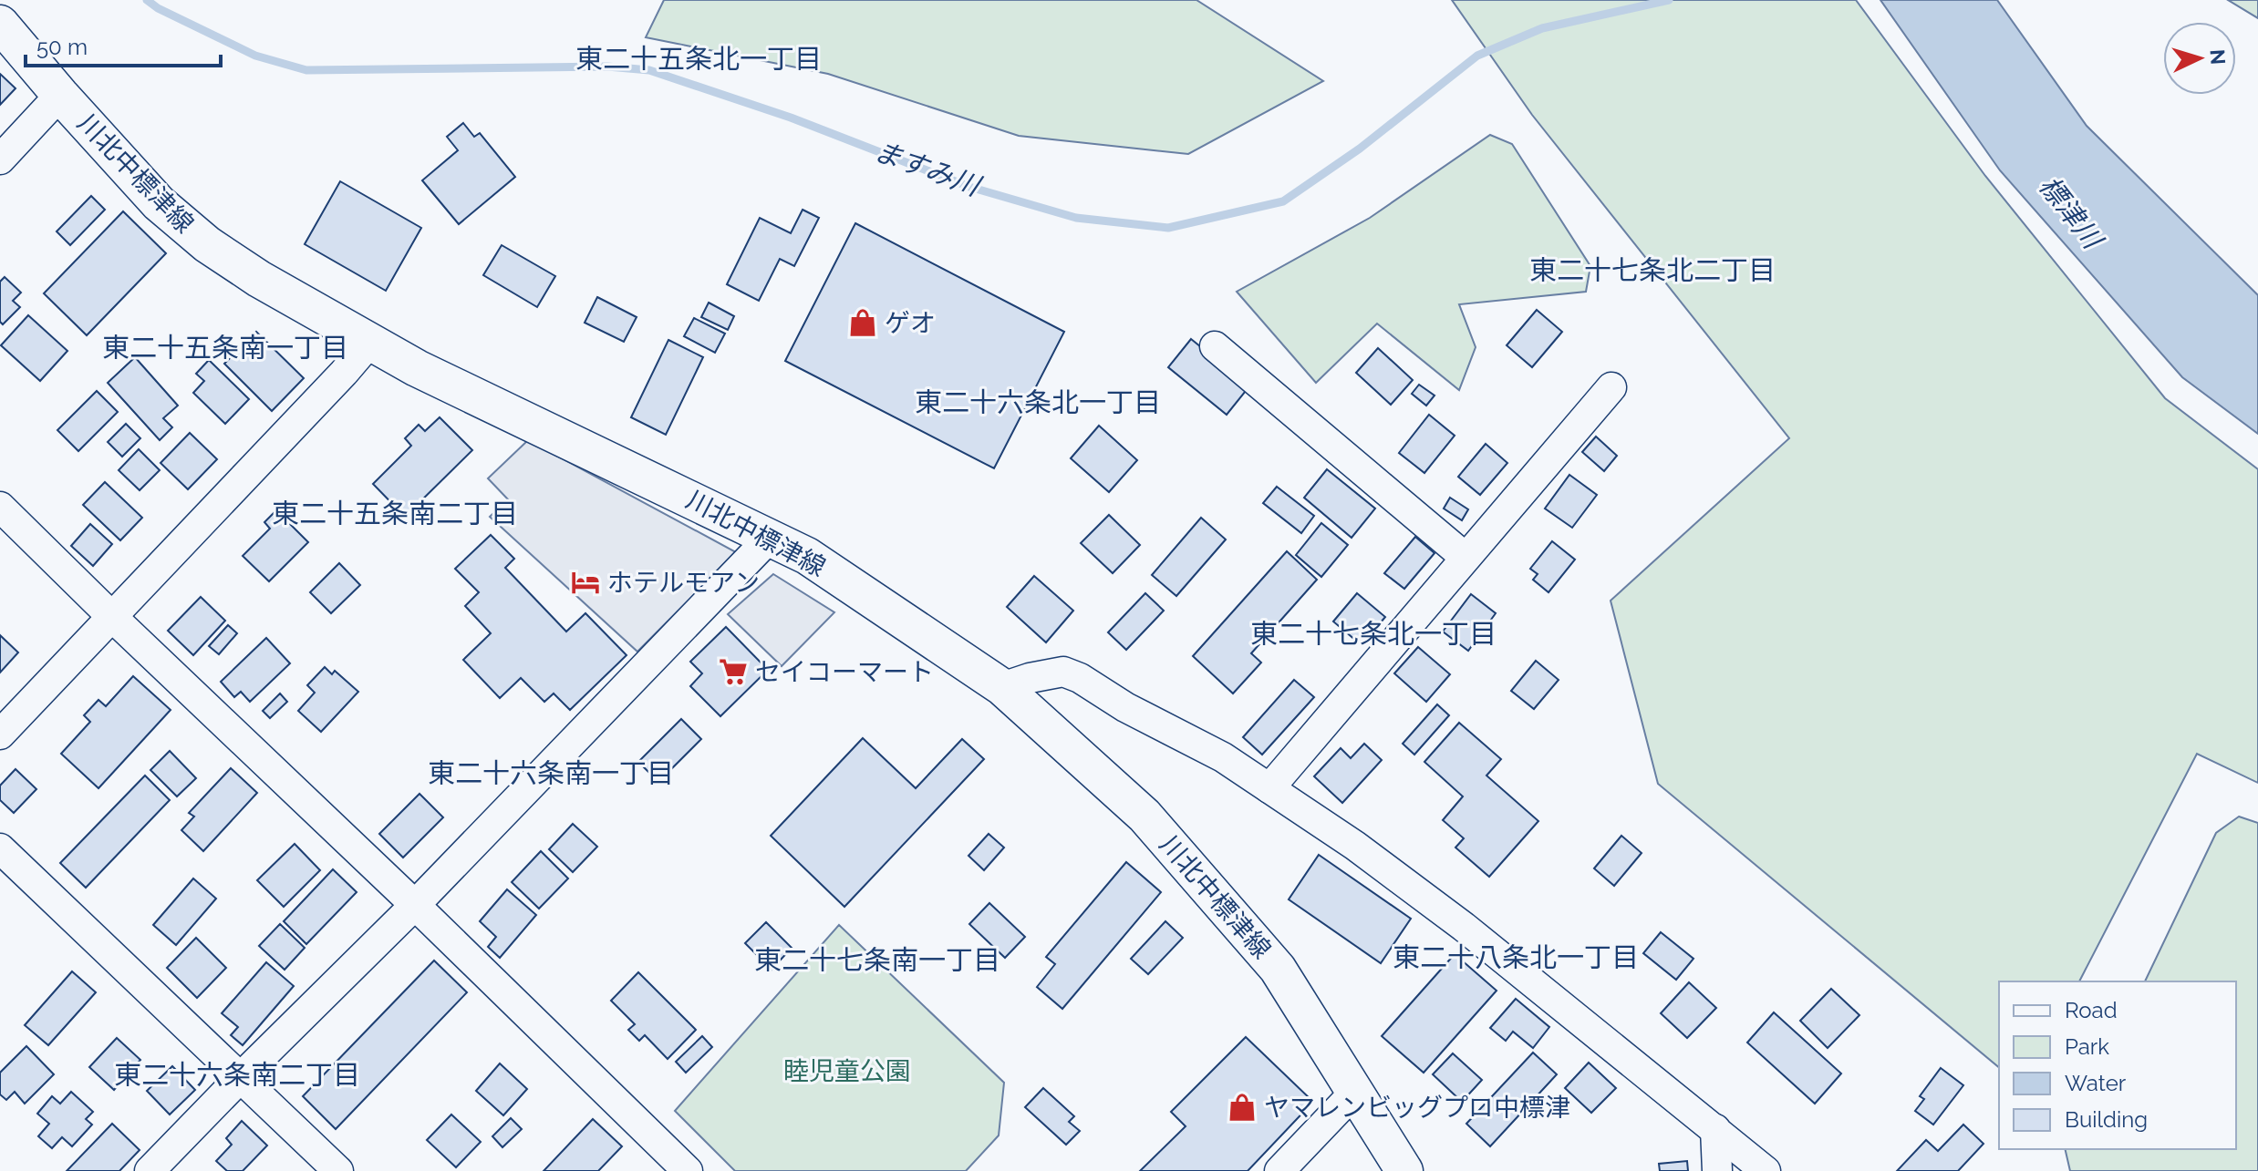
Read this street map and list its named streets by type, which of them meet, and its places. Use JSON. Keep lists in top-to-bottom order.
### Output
{
  "streets": {
    "main road": ["川北中標津線"]
  },
  "districts": [
    "東二十五条北一丁目",
    "東二十七条北二丁目",
    "東二十五条南一丁目",
    "東二十六条北一丁目",
    "東二十五条南二丁目",
    "東二十七条北一丁目",
    "東二十六条南一丁目",
    "東二十八条北一丁目",
    "東二十七条南一丁目",
    "東二十六条南二丁目"
  ],
  "water": ["ますみ川", "標津川"],
  "parks": ["睦児童公園"],
  "places": {
    "shop": ["ゲオ", "ヤマレンビッグプロ中標津"],
    "hotel": ["ホテルモアン"],
    "supermarket": ["セイコーマート"]
  },
  "legend": [
    "Road",
    "Park",
    "Water",
    "Building"
  ],
  "scale_bar": "50 m",
  "north": "right"
}
